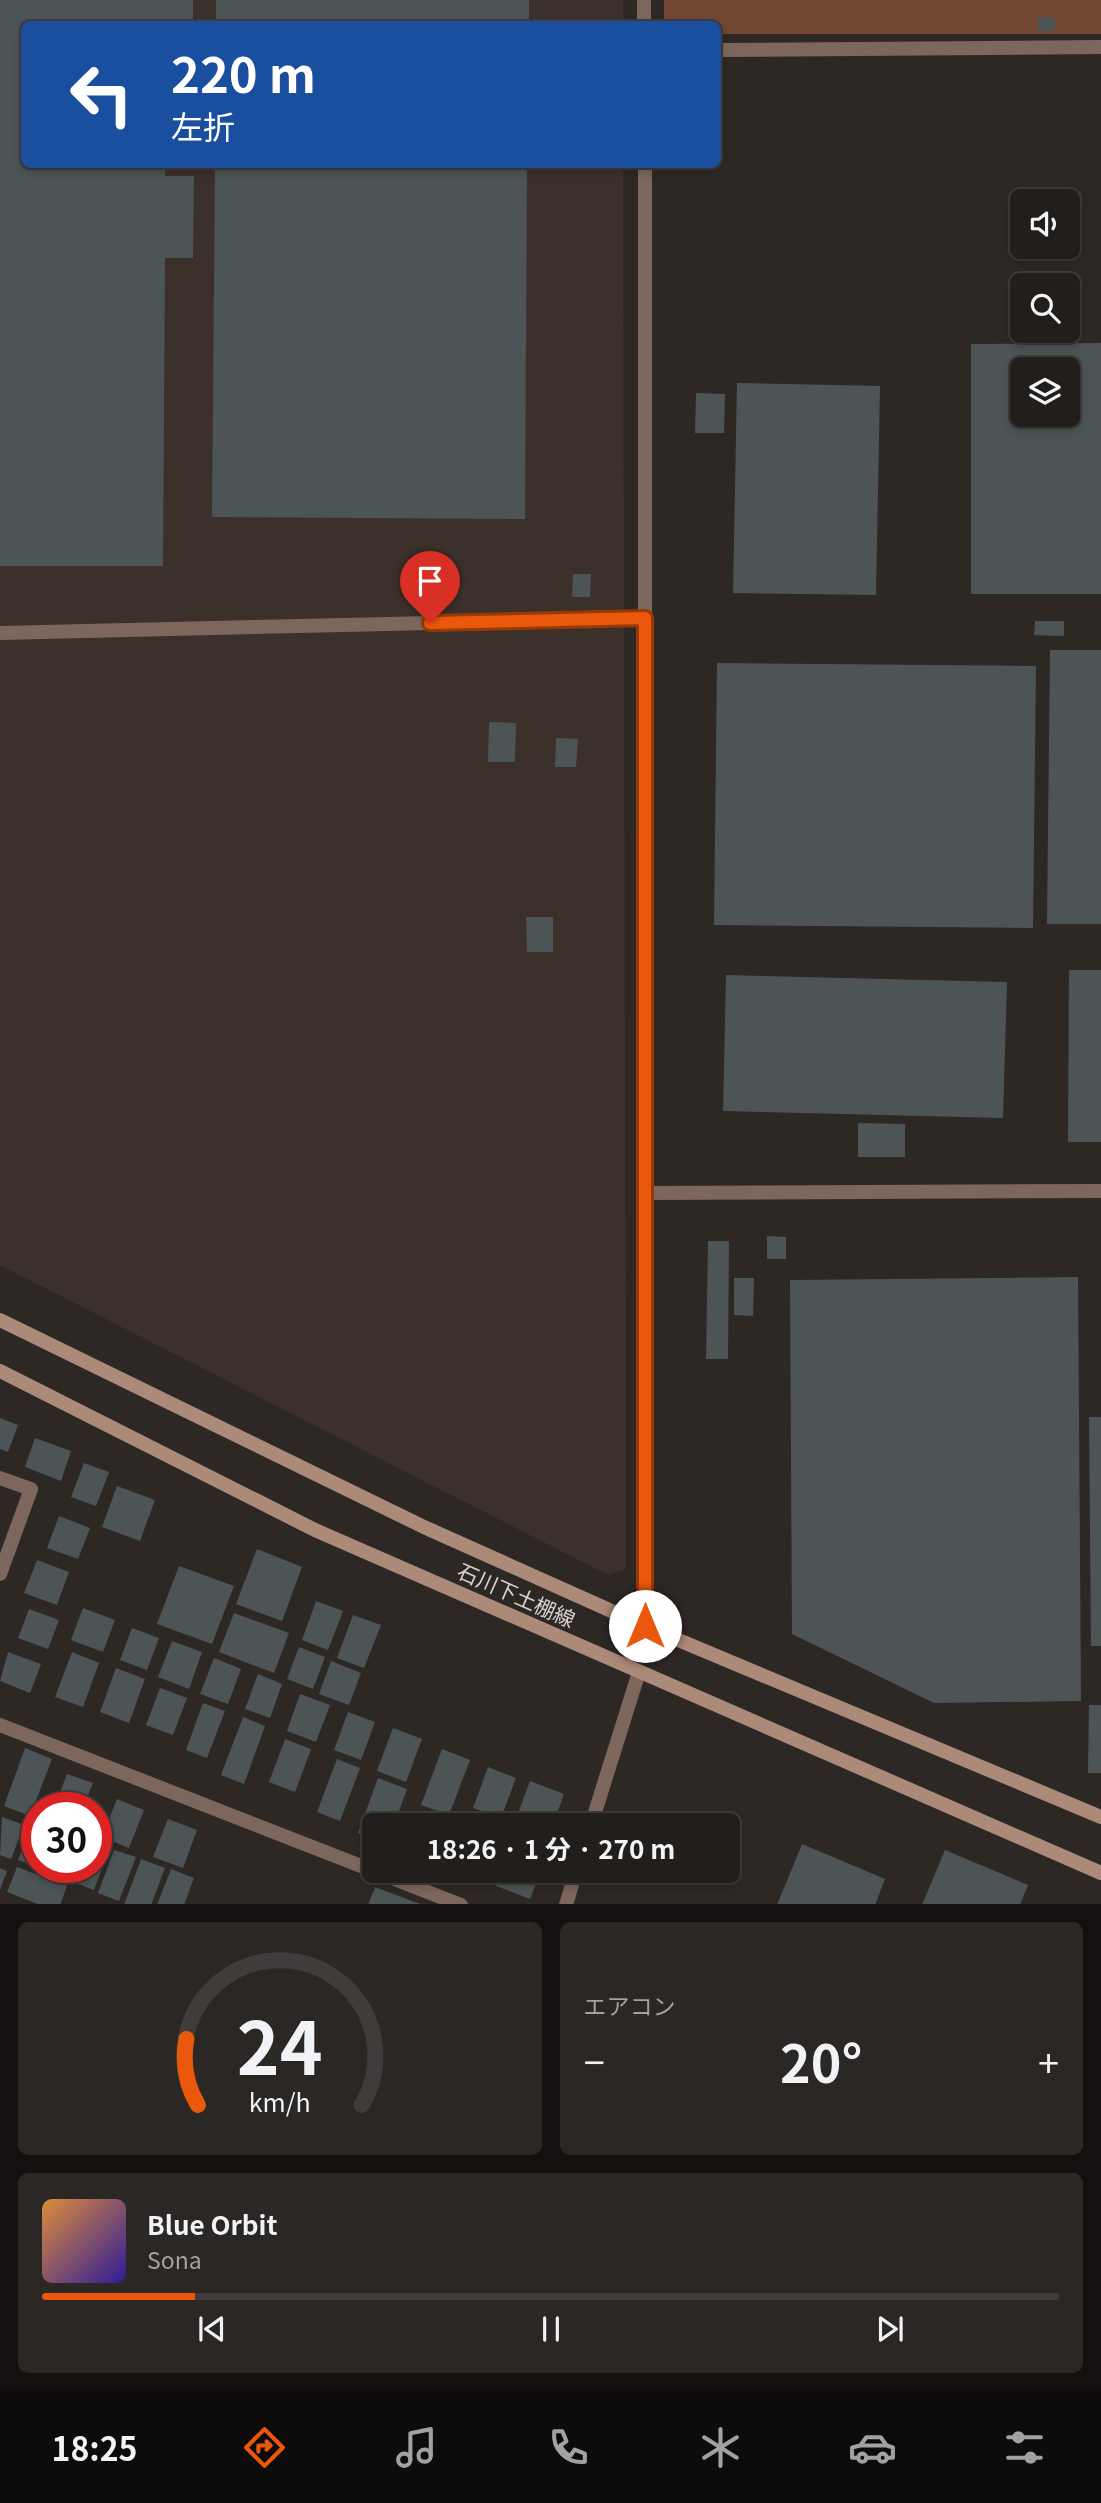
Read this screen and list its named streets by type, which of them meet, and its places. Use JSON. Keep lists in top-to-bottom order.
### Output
{
  "streets": {
    "street": ["石川下土棚線"]
  },
  "page": {
    "turn": ["220 m", "左折"],
    "limit": "30",
    "trip": "18:26 · 1 分 · 270 m",
    "tile": "エアコン",
    "heat": ["−", "20°", "+"],
    "song": ["Blue Orbit", "Sona"],
    "tabs": "18:25",
    "gauge": ["24", "km/h"]
  }
}
